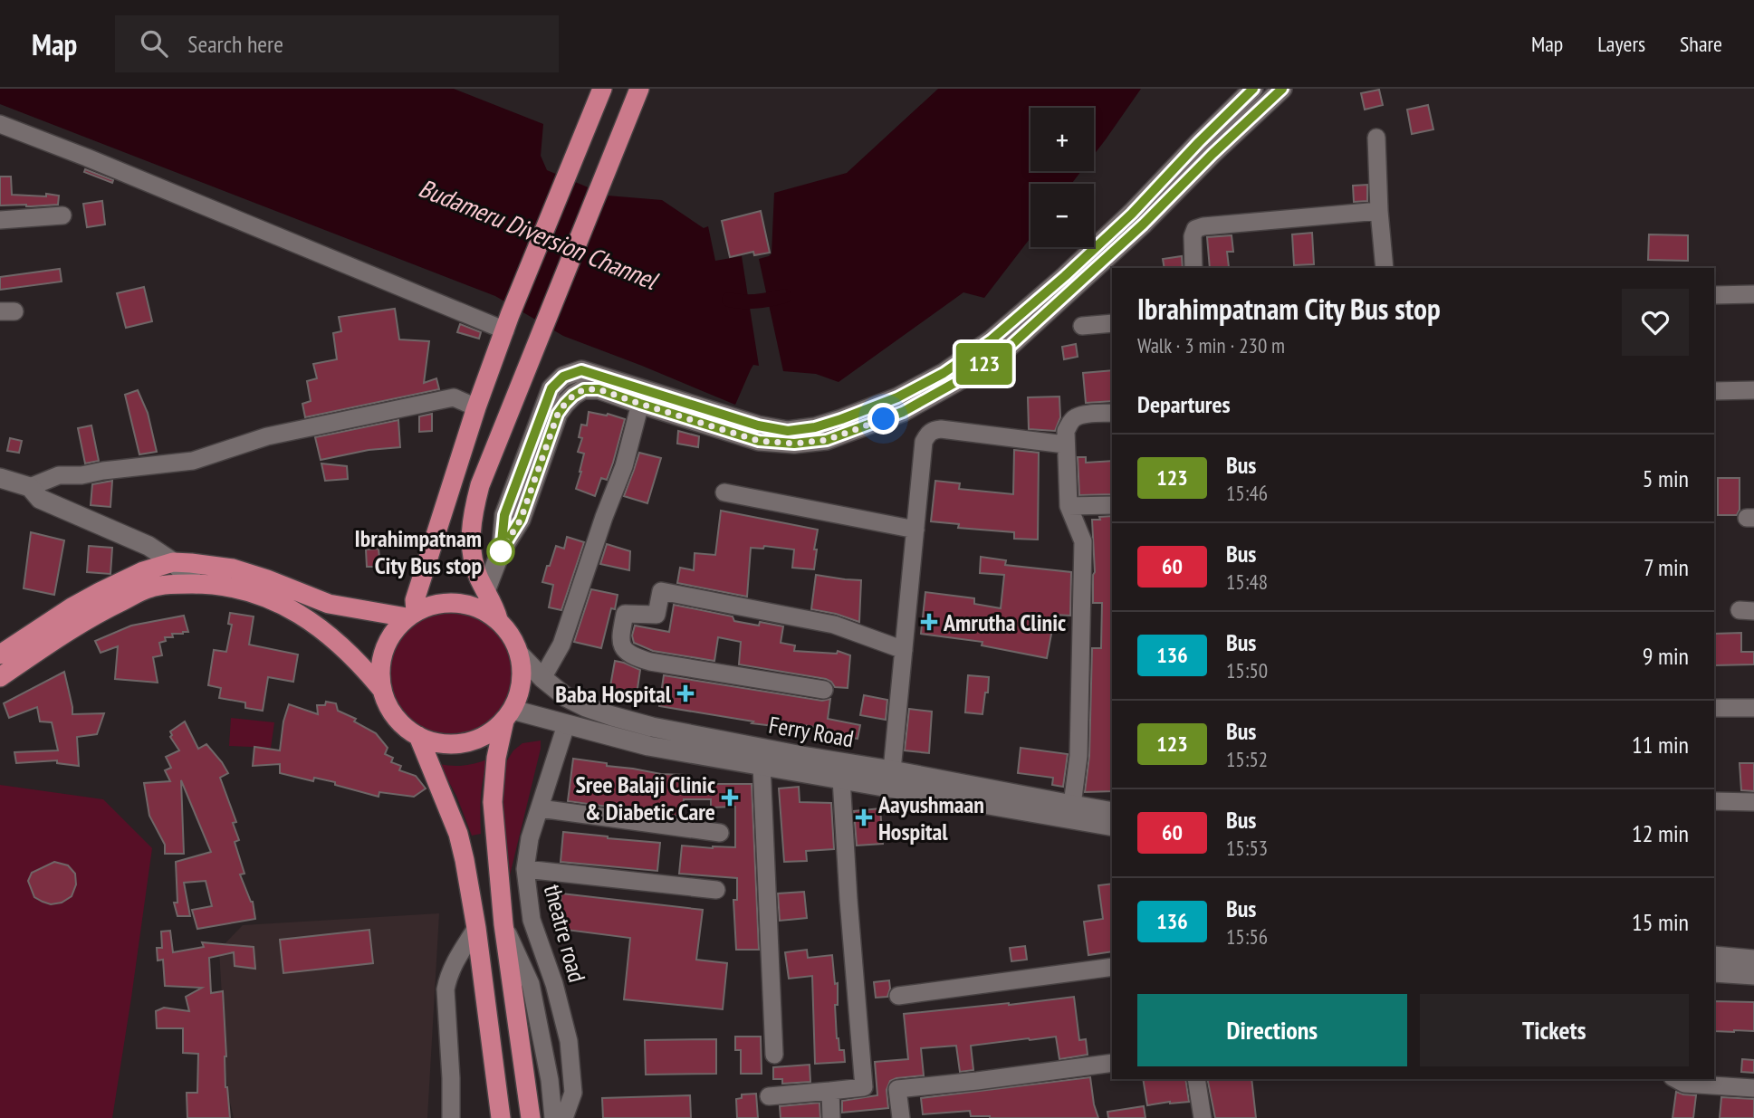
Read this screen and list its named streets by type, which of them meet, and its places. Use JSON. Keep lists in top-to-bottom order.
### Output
{
  "streets": {
    "street": ["Ferry Road", "theatre road"]
  },
  "crossings": [
    ["Ferry Road", "theatre road"]
  ],
  "water": ["Budameru Diversion Channel"],
  "places": {
    "other": ["Ibrahimpatnam City Bus stop"],
    "health": [
      "Amrutha Clinic",
      "Baba Hospital",
      "Sree Balaji Clinic & Diabetic Care",
      "Aayushmaan Hospital"
    ]
  },
  "lines": ["bus line 123"],
  "page": {
    "header": "Map",
    "search": "Search here",
    "nav": ["Map", "Layers", "Share"],
    "on_map": "123",
    "map_buttons": ["+", "−"],
    "heading": [
      ["Ibrahimpatnam City Bus stop", "Walk · 3 min · 230 m"],
      "Departures"
    ],
    "list": [
      {
        "mark": "123",
        "name": "Bus",
        "note": "15:46",
        "value": "5 min"
      },
      {
        "mark": "60",
        "name": "Bus",
        "note": "15:48",
        "value": "7 min"
      },
      {
        "mark": "136",
        "name": "Bus",
        "note": "15:50",
        "value": "9 min"
      },
      {
        "mark": "123",
        "name": "Bus",
        "note": "15:52",
        "value": "11 min"
      },
      {
        "mark": "60",
        "name": "Bus",
        "note": "15:53",
        "value": "12 min"
      },
      {
        "mark": "136",
        "name": "Bus",
        "note": "15:56",
        "value": "15 min"
      }
    ],
    "buttons": ["Directions", "Tickets"]
  }
}
